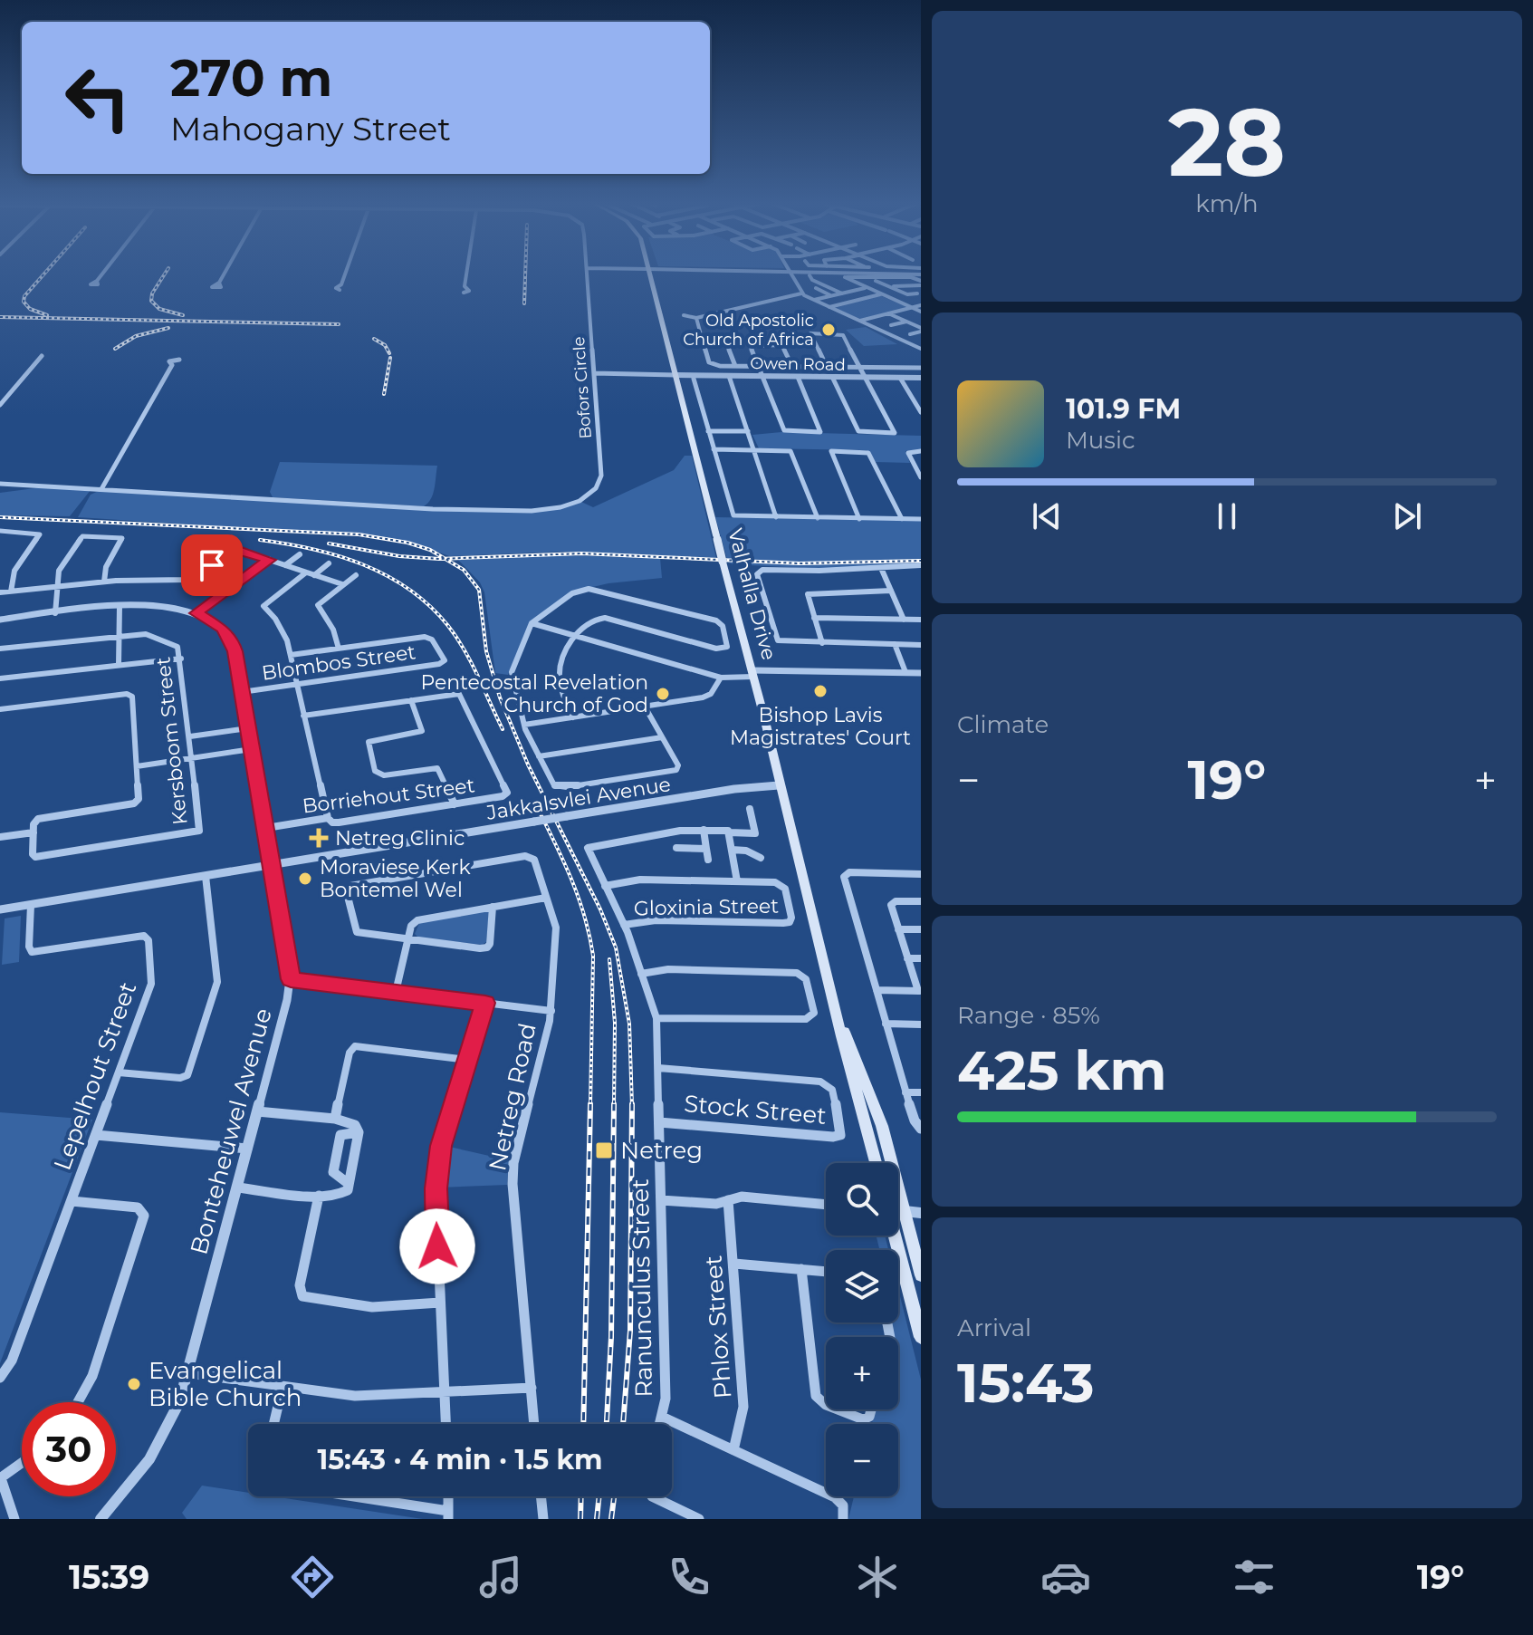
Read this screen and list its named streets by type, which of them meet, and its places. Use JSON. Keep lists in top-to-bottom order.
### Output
{
  "streets": {
    "main road": ["Valhalla Drive"],
    "street": [
      "Owen Road",
      "Bofors Circle",
      "Blombos Street",
      "Kersboom Street",
      "Borriehout Street",
      "Jakkalsvlei Avenue",
      "Gloxinia Street",
      "Lepelhout Street",
      "Netreg Road",
      "Stock Street",
      "Bonteheuwel Avenue",
      "Ranunculus Street",
      "Phlox Street"
    ]
  },
  "crossings": [
    ["Owen Road", "Valhalla Drive"],
    ["Valhalla Drive", "Jakkalsvlei Avenue"],
    ["Blombos Street", "Bonteheuwel Avenue"],
    ["Borriehout Street", "Bonteheuwel Avenue"],
    ["Jakkalsvlei Avenue", "Lepelhout Street"],
    ["Jakkalsvlei Avenue", "Bonteheuwel Avenue"],
    ["Gloxinia Street", "Ranunculus Street"],
    ["Stock Street", "Ranunculus Street"]
  ],
  "places": {
    "other": [
      "Old Apostolic Church of Africa",
      "Bishop Lavis Magistrates' Court",
      "Pentecostal Revelation Church of God",
      "Moraviese Kerk Bontemel Wel",
      "Evangelical Bible Church"
    ],
    "health": ["Netreg Clinic"],
    "transit": ["Netreg"]
  },
  "page": {
    "tile": [
      ["28", "km/h"],
      "Climate",
      ["Range · 85%", "425 km"],
      ["Arrival", "15:43"]
    ],
    "turn": ["270 m", "Mahogany Street"],
    "song": ["101.9 FM", "Music"],
    "heat": ["−", "19°", "+"],
    "map_buttons": ["+", "−"],
    "limit": "30",
    "trip": "15:43 · 4 min · 1.5 km",
    "tabs": ["15:39", "19°"]
  }
}
